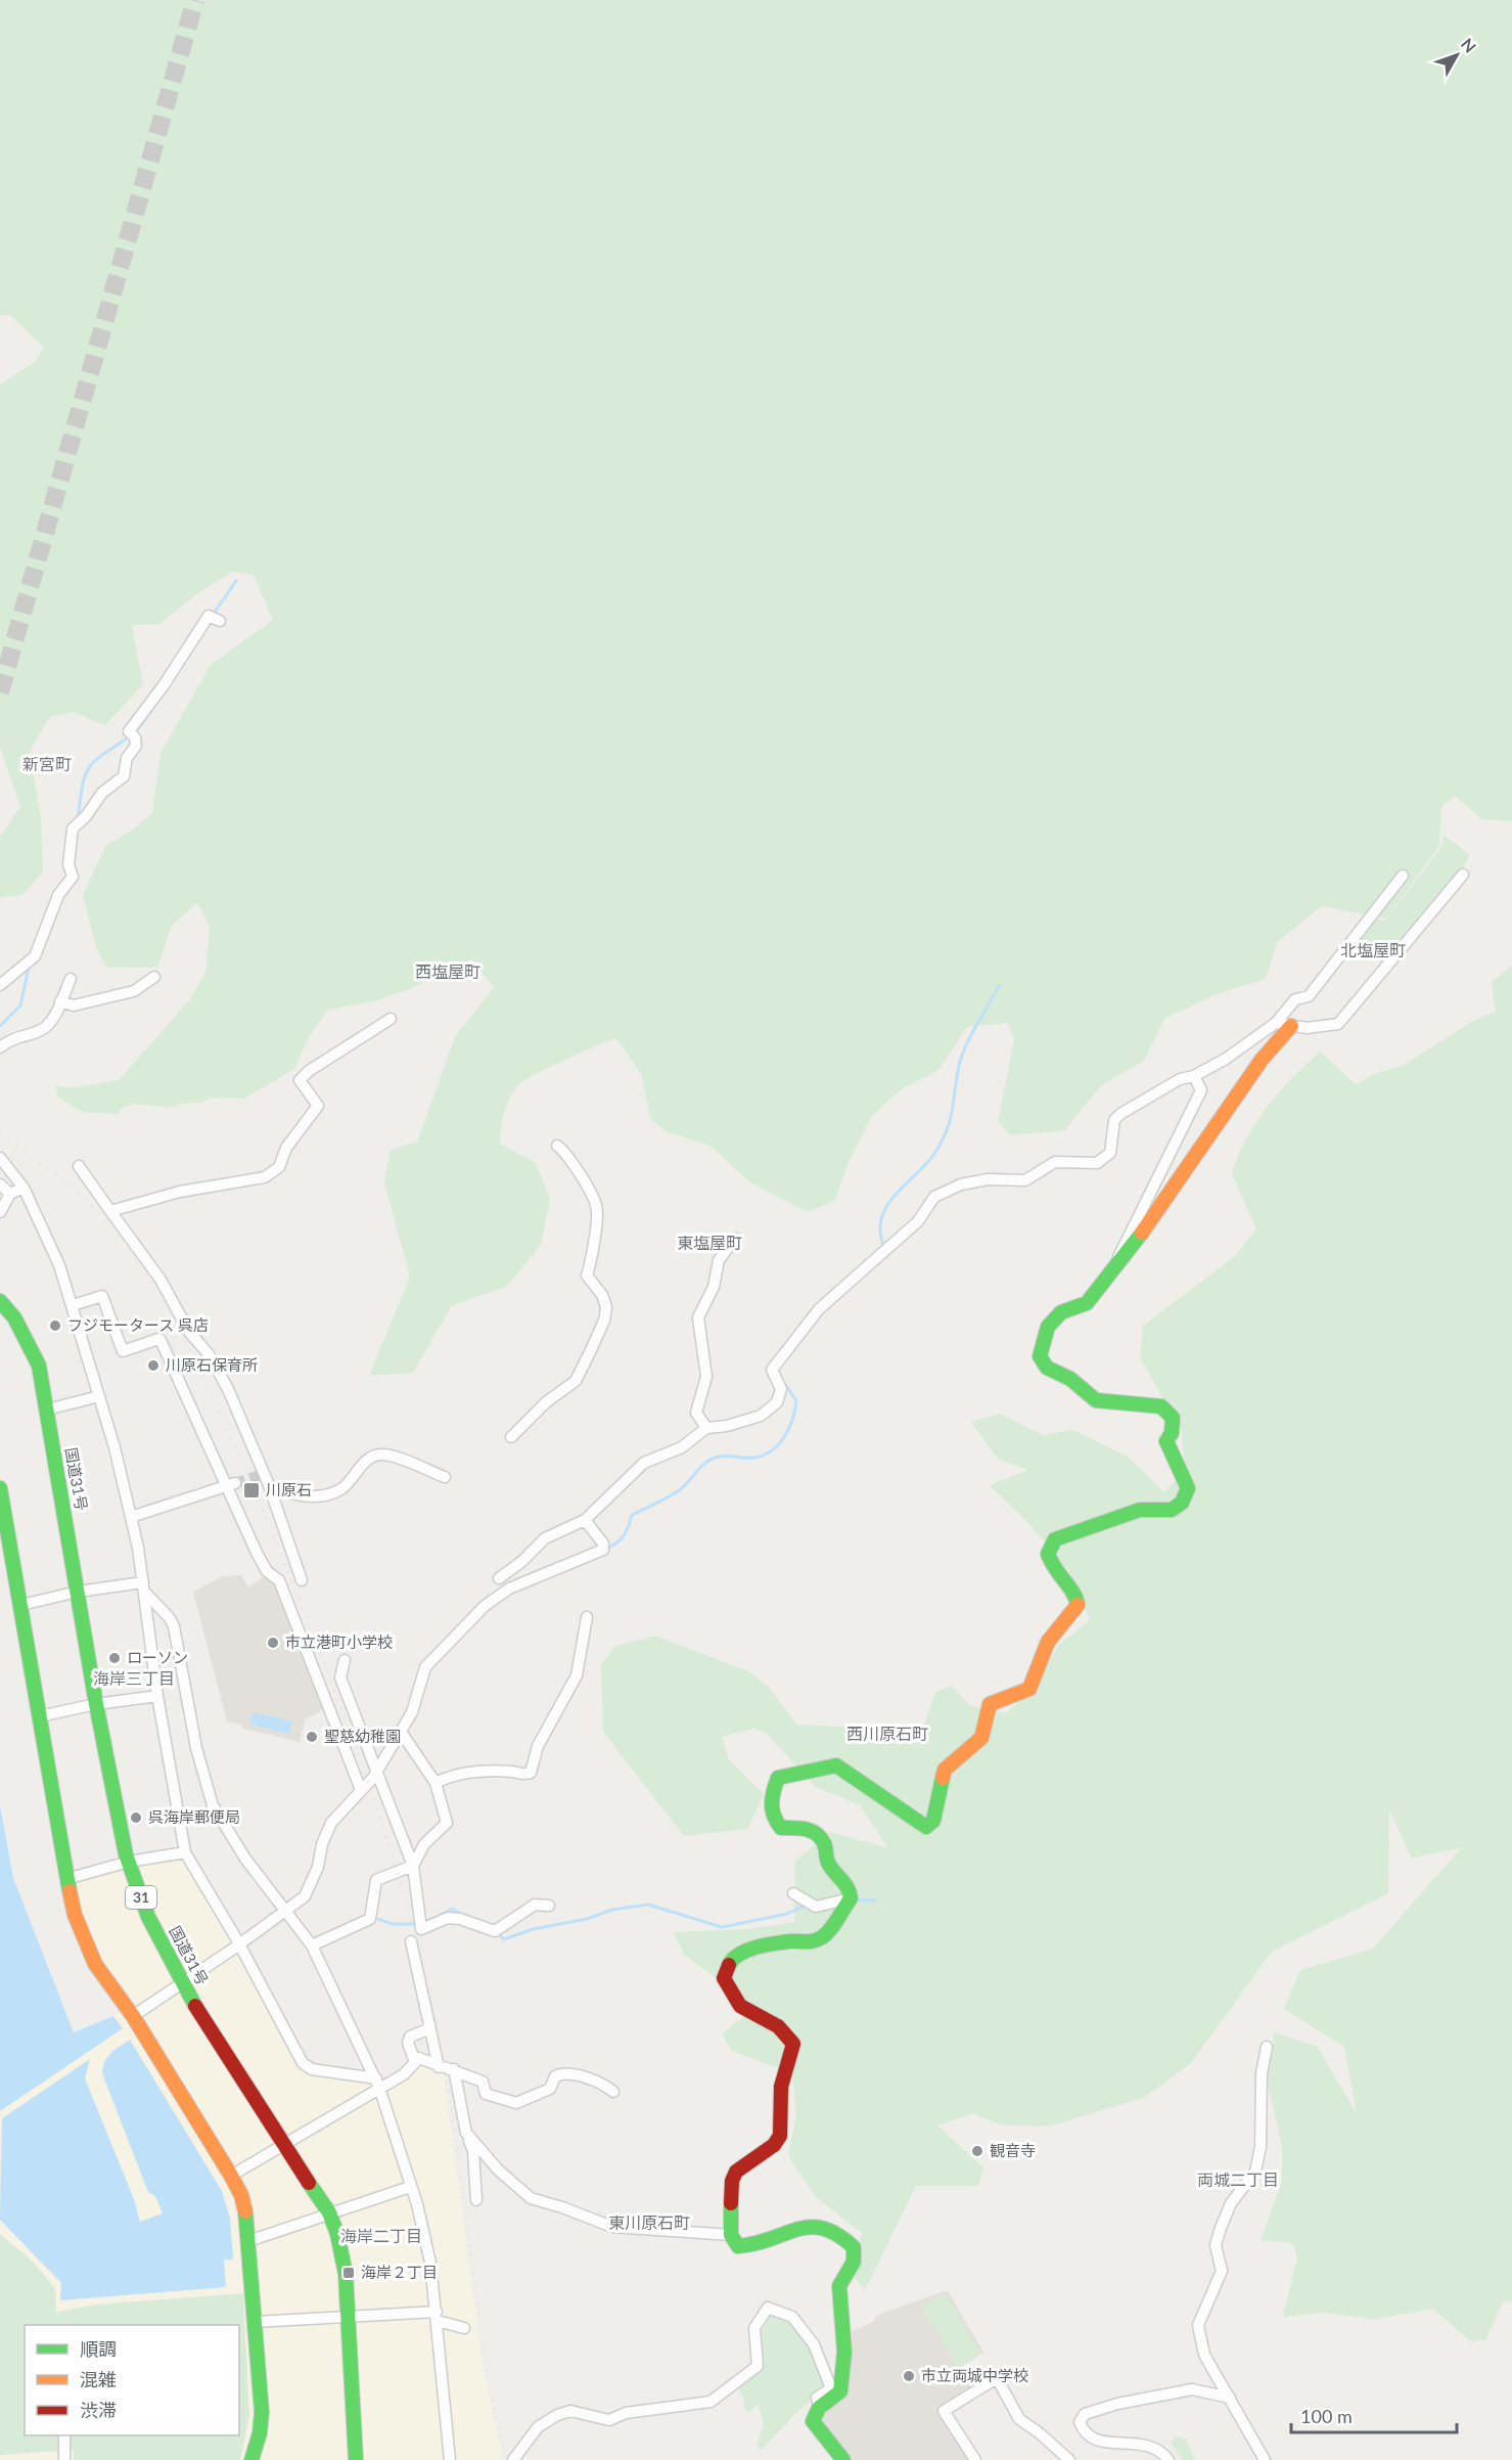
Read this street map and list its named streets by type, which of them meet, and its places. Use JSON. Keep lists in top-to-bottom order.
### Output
{
  "streets": {
    "main road": ["国道31号", "31"]
  },
  "districts": [
    "新宮町",
    "北塩屋町",
    "西塩屋町",
    "東塩屋町",
    "海岸三丁目",
    "西川原石町",
    "両城二丁目",
    "東川原石町",
    "海岸二丁目"
  ],
  "places": {
    "other": [
      "フジモータース 呉店",
      "川原石保育所",
      "市立港町小学校",
      "ローソン",
      "聖慈幼稚園",
      "呉海岸郵便局",
      "観音寺",
      "市立両城中学校"
    ],
    "transit": ["川原石", "海岸２丁目"]
  },
  "legend": ["順調", "混雑", "渋滞"],
  "scale_bar": "100 m",
  "north": "top right"
}
